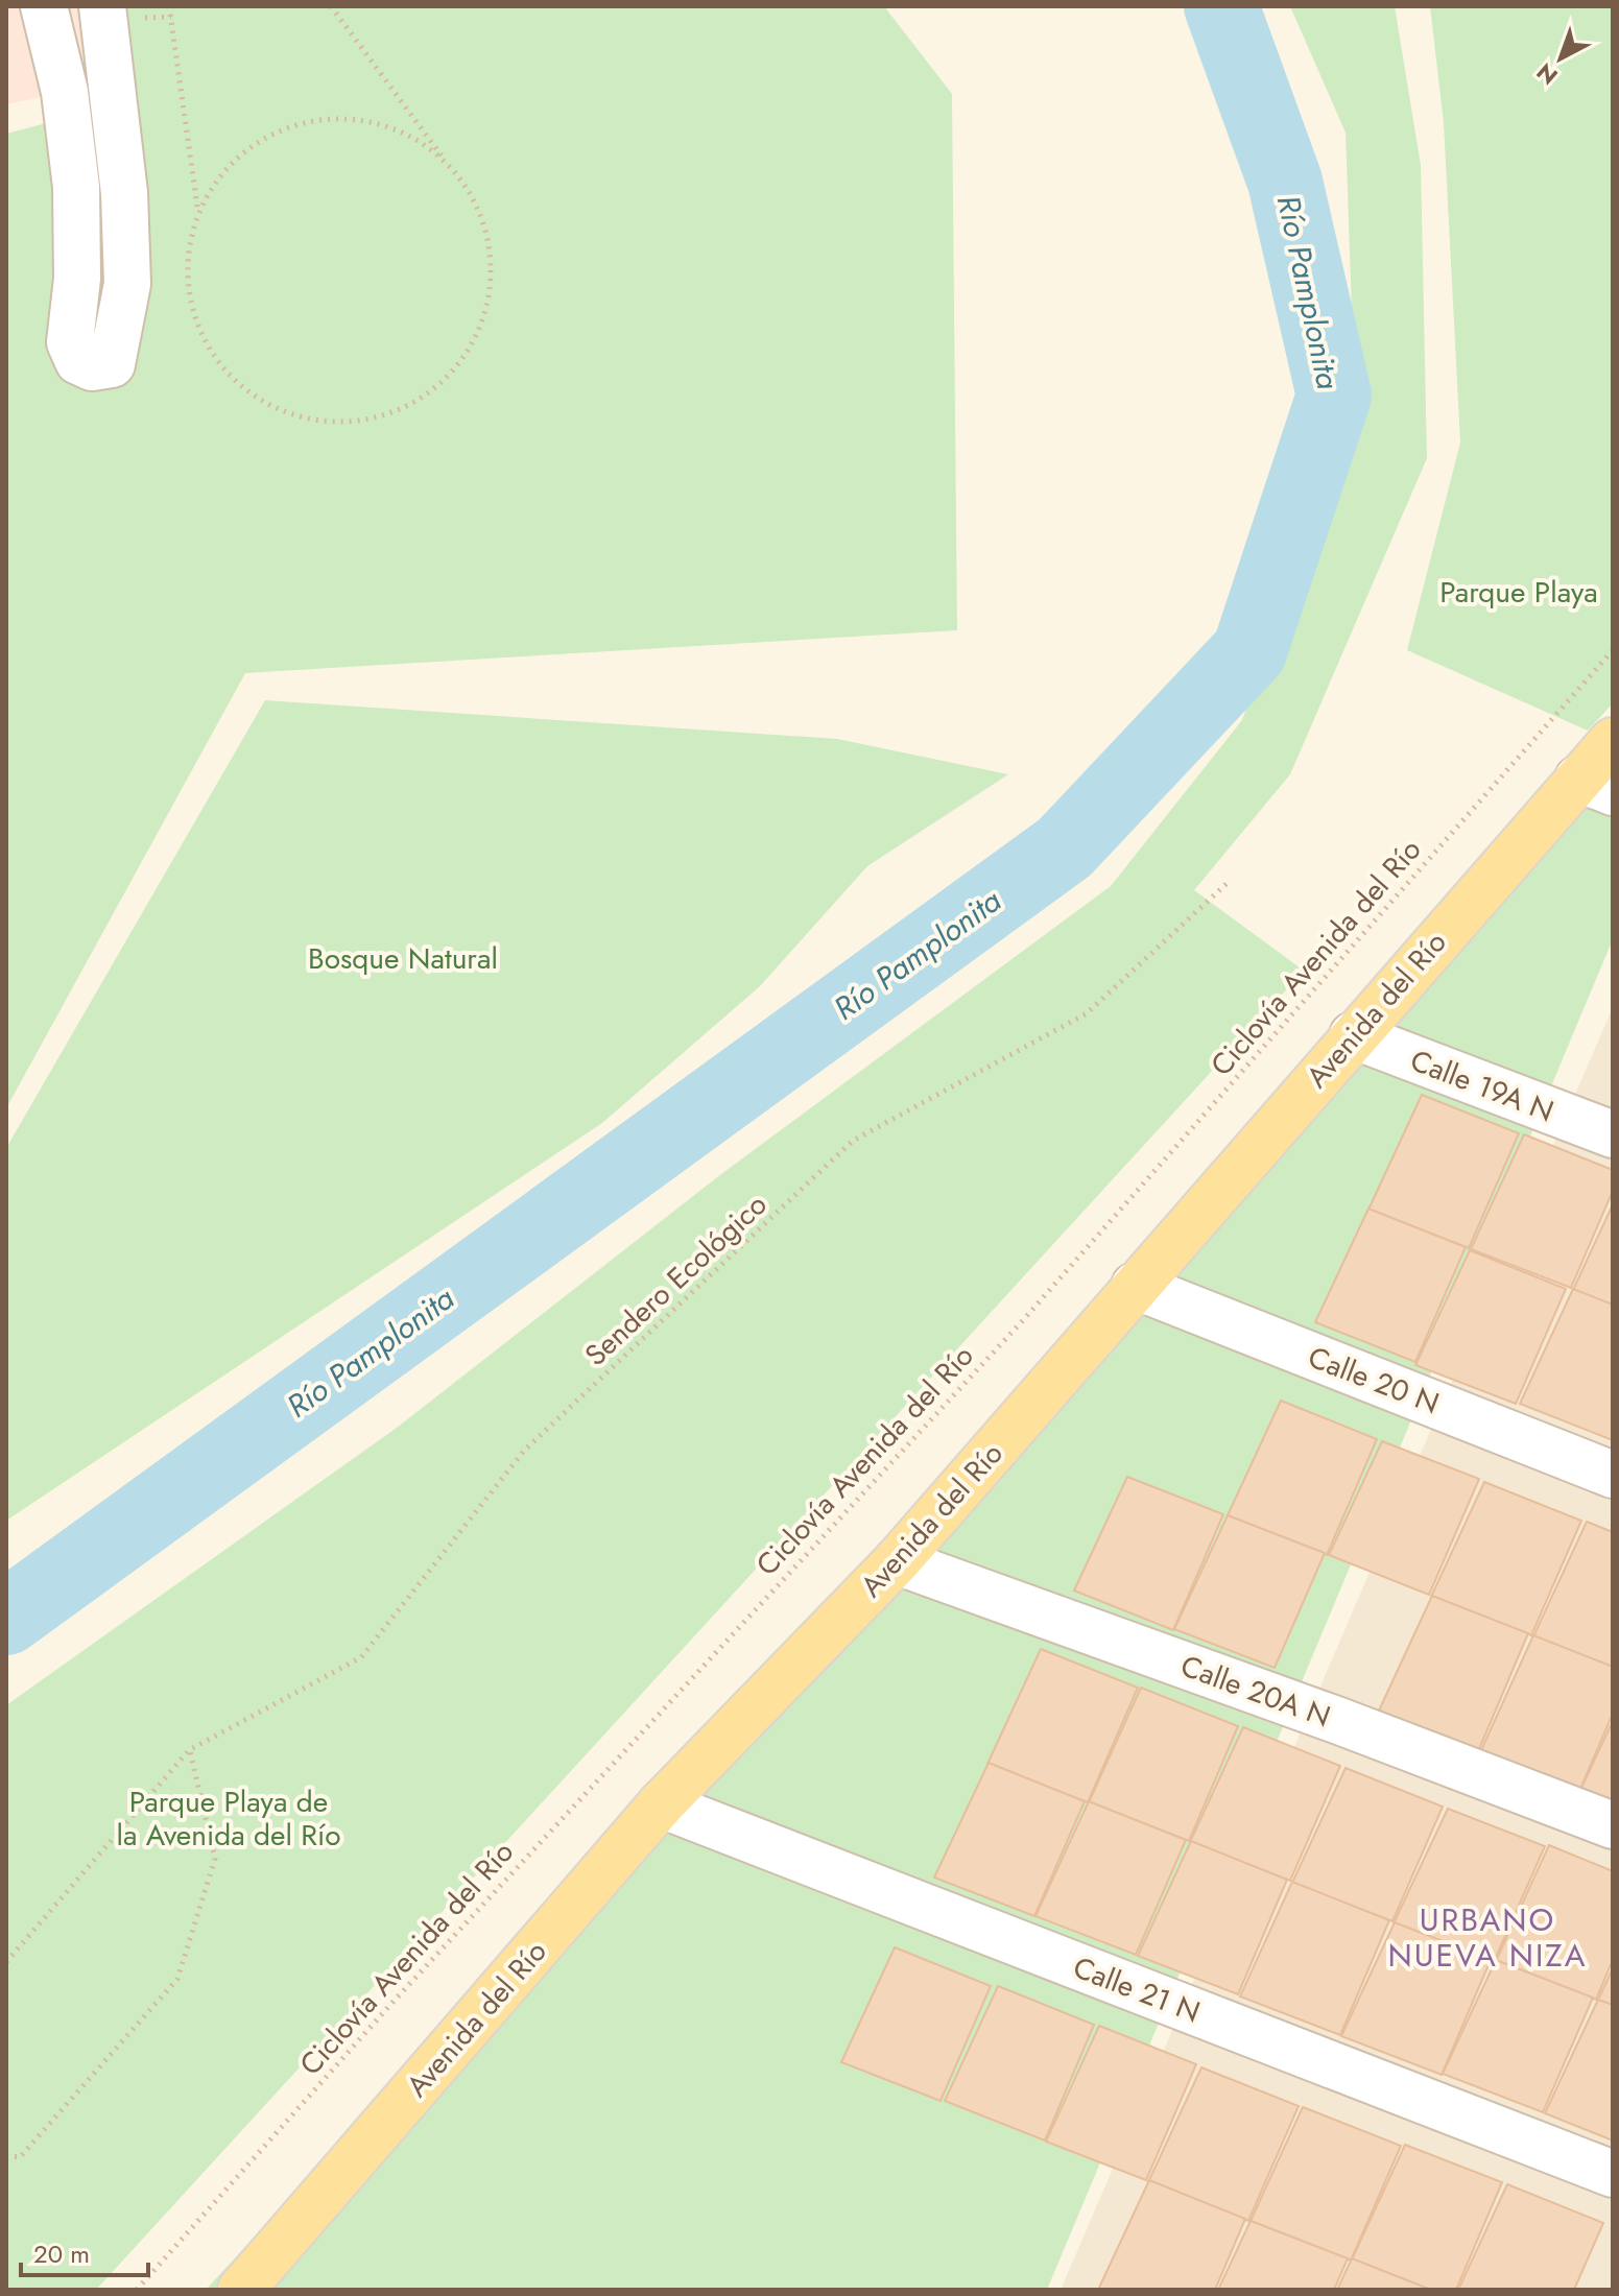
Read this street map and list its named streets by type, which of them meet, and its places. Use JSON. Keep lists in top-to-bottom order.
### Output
{
  "streets": {
    "main road": ["Avenida del Río"],
    "street": [
      "Calle 19A N",
      "Calle 20 N",
      "Calle 20A N",
      "Calle 21 N"
    ],
    "path": ["Ciclovía Avenida del Río", "Sendero Ecológico"]
  },
  "crossings": [
    ["Avenida del Río", "Calle 19A N"],
    ["Avenida del Río", "Calle 20 N"],
    ["Avenida del Río", "Calle 20A N"],
    ["Avenida del Río", "Calle 21 N"]
  ],
  "districts": ["URBANO NUEVA NIZA"],
  "water": ["Río Pamplonita"],
  "parks": ["Parque Playa", "Bosque Natural", "Parque Playa de la Avenida del Río"],
  "scale_bar": "20 m",
  "north": "bottom left"
}
